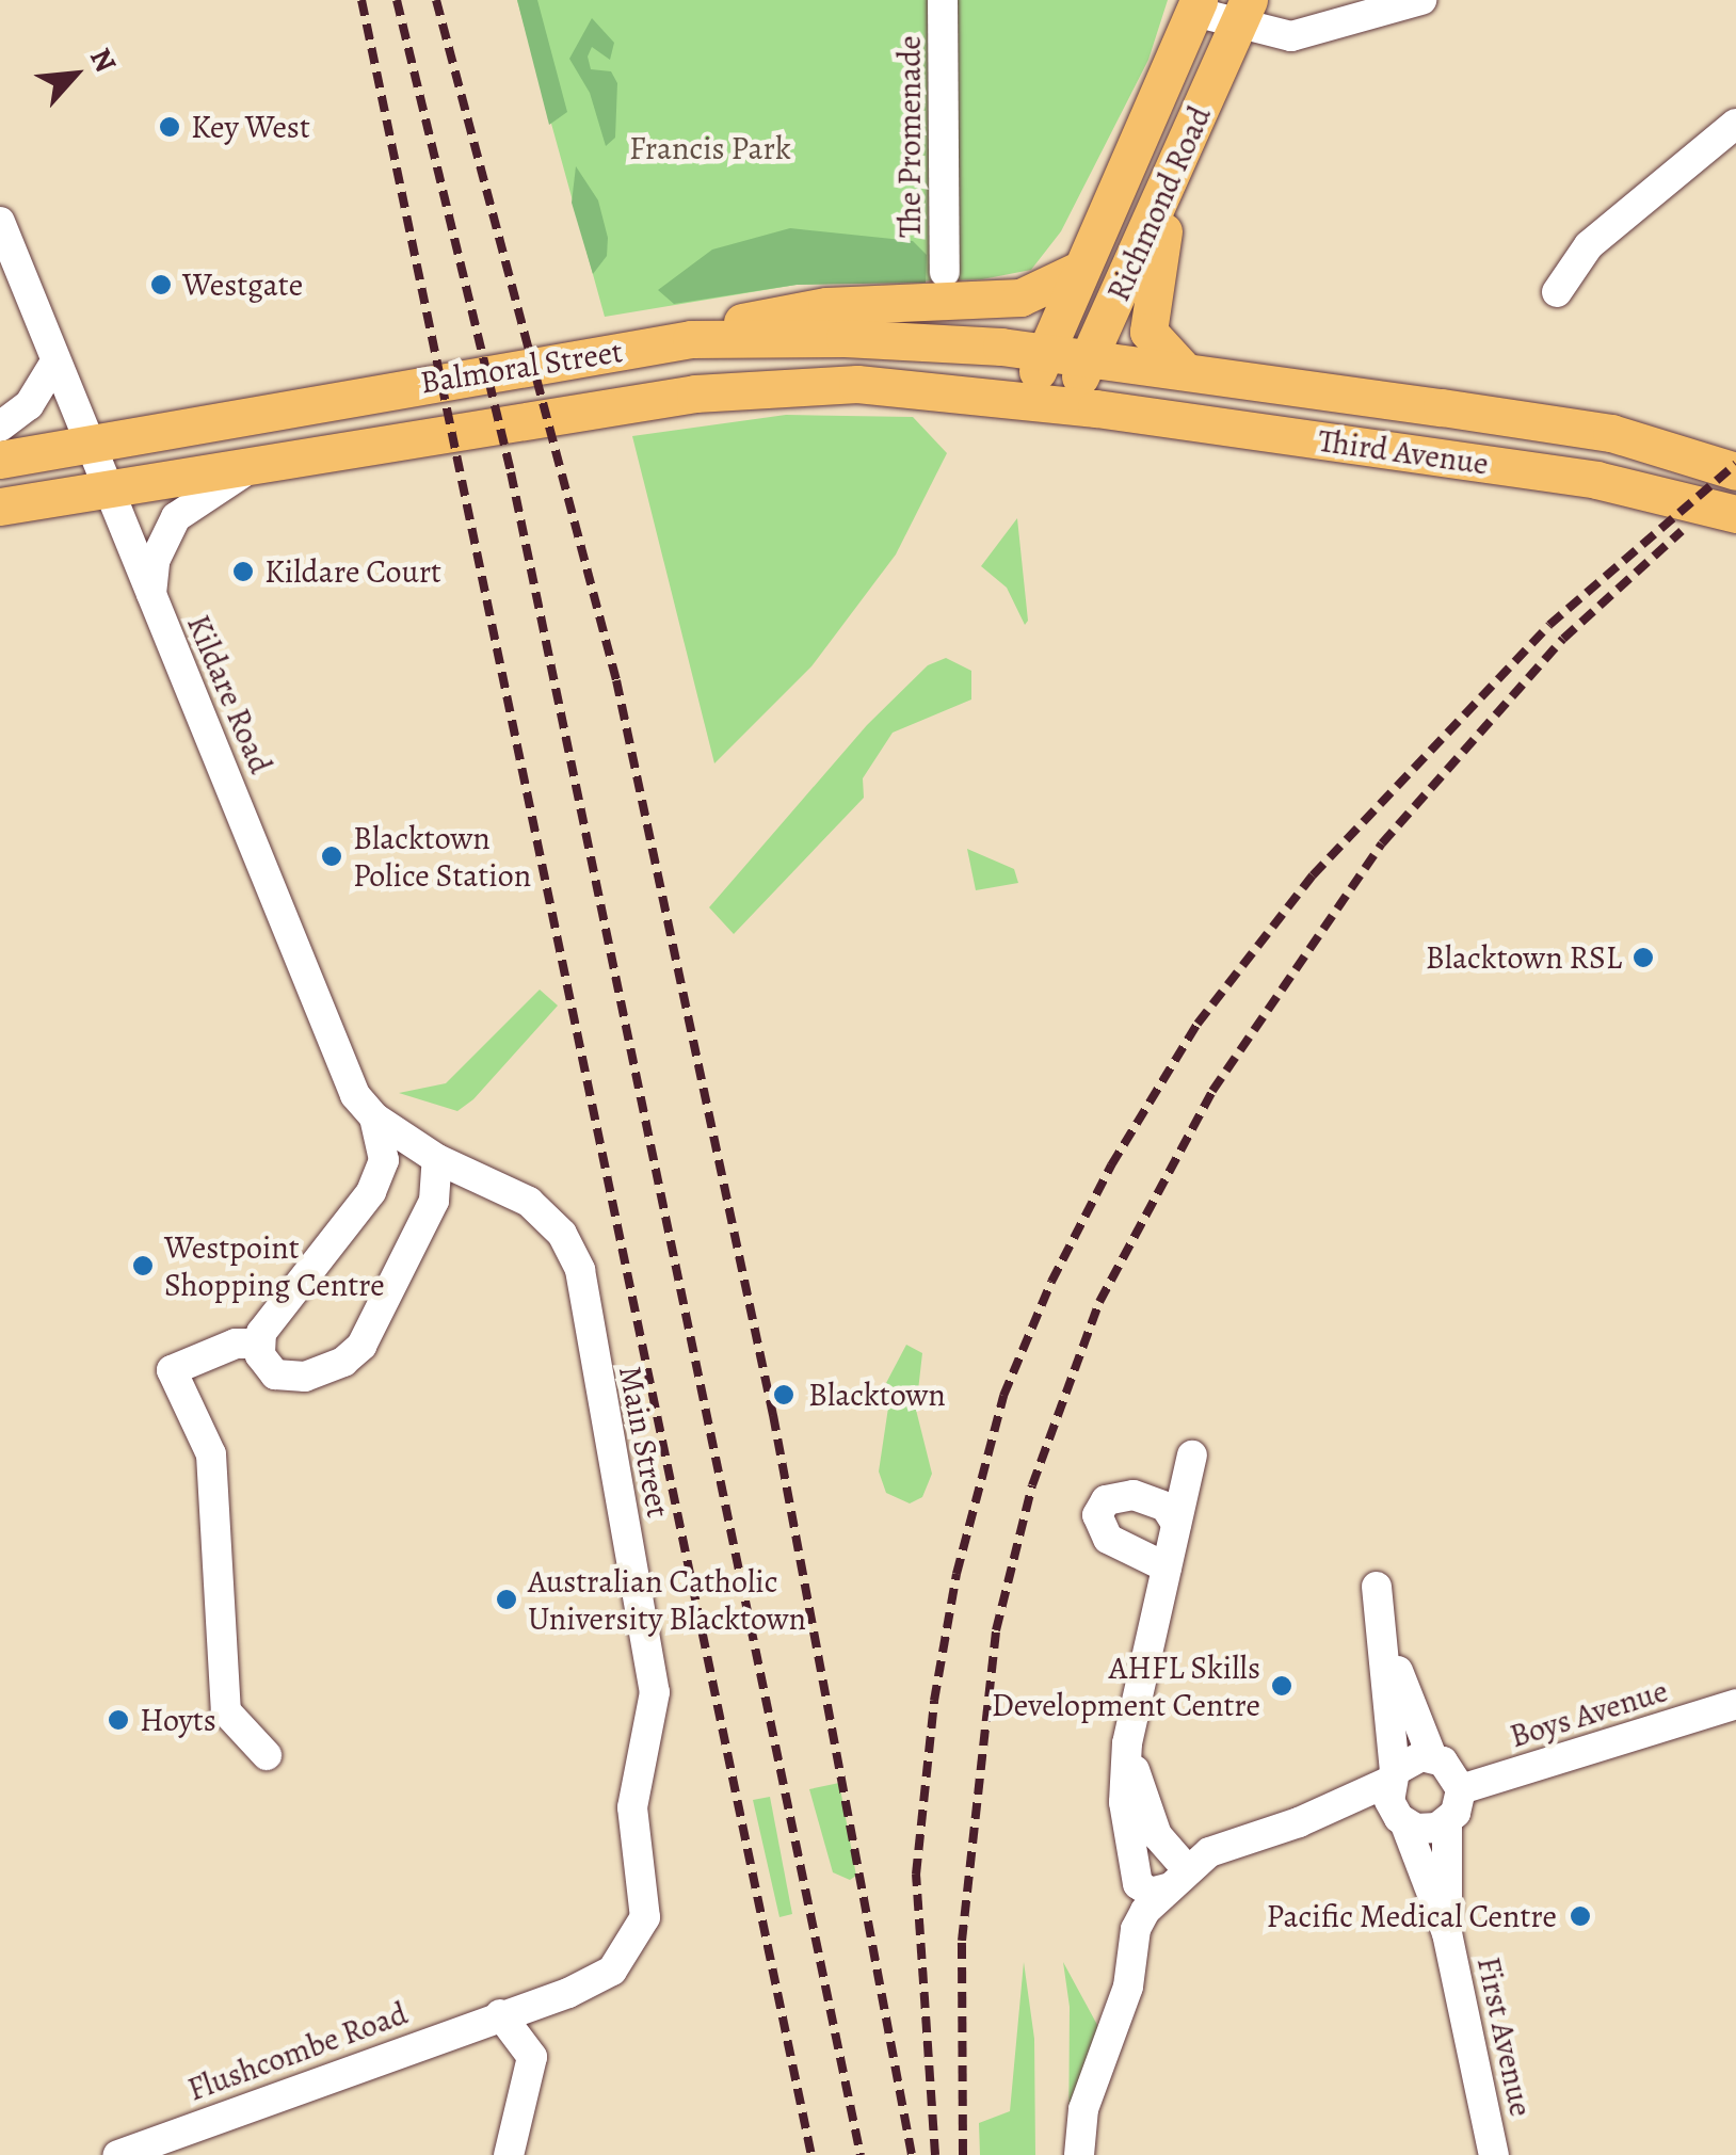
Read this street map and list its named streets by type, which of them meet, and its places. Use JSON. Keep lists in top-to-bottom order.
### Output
{
  "streets": {
    "main road": ["Richmond Road", "Balmoral Street", "Third Avenue"],
    "street": [
      "The Promenade",
      "Kildare Road",
      "Main Street",
      "Boys Avenue",
      "First Avenue",
      "Flushcombe Road"
    ]
  },
  "crossings": [
    ["Richmond Road", "Balmoral Street"],
    ["Richmond Road", "Third Avenue"],
    ["Balmoral Street", "Third Avenue"],
    ["Balmoral Street", "Kildare Road"],
    ["Kildare Road", "Main Street"],
    ["Main Street", "Flushcombe Road"],
    ["Boys Avenue", "First Avenue"]
  ],
  "parks": ["Francis Park"],
  "places": [
    "Key West",
    "Westgate",
    "Kildare Court",
    "Blacktown Police Station",
    "Blacktown RSL",
    "Westpoint Shopping Centre",
    "Blacktown",
    "Australian Catholic University Blacktown",
    "AHFL Skills Development Centre",
    "Hoyts",
    "Pacific Medical Centre"
  ],
  "north": "top right"
}
